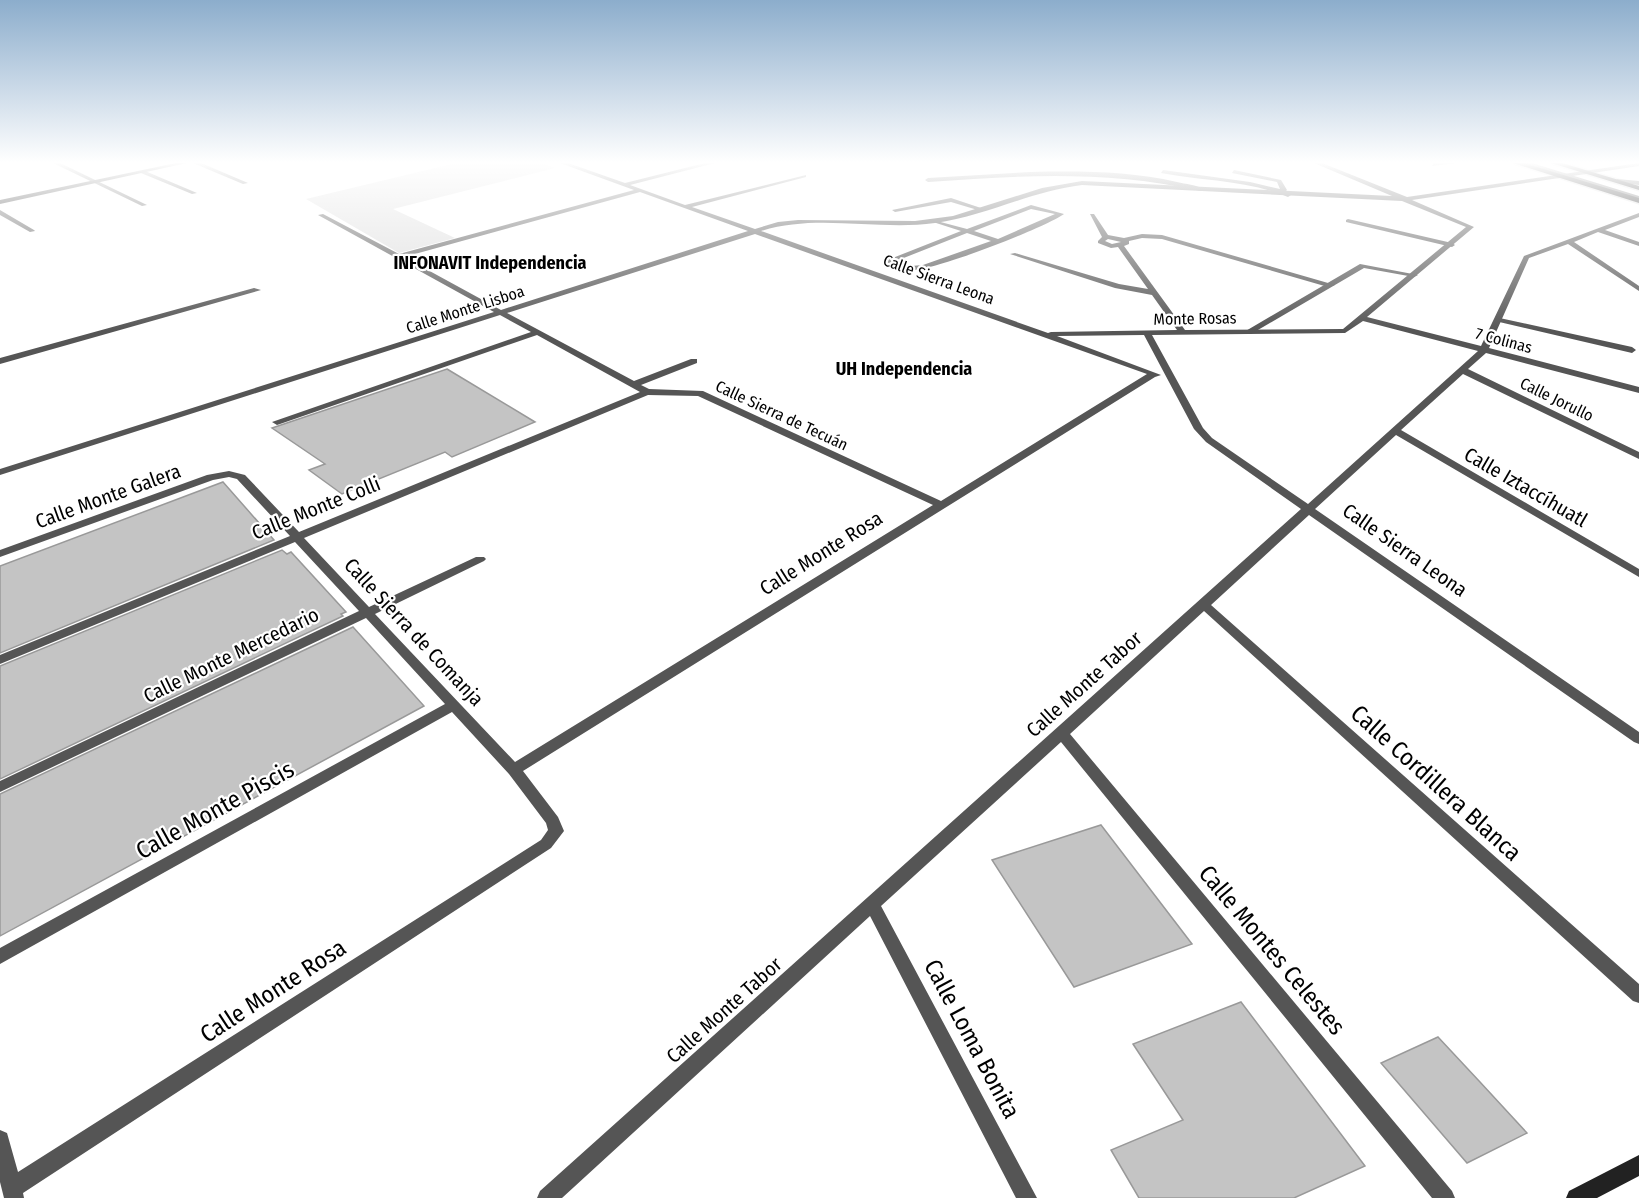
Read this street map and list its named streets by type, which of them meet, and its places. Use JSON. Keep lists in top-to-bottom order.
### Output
{
  "streets": {
    "street": [
      "Calle Sierra Leona",
      "Calle Monte Lisboa",
      "Monte Rosas",
      "7 Colinas",
      "Calle Jorullo",
      "Calle Sierra de Tecuán",
      "Calle Iztaccíhuatl",
      "Calle Monte Galera",
      "Calle Monte Colli",
      "Calle Monte Rosa",
      "Calle Sierra de Comanja",
      "Calle Monte Mercedario",
      "Calle Monte Tabor",
      "Calle Cordillera Blanca",
      "Calle Monte Piscis",
      "Calle Montes Celestes",
      "Calle Loma Bonita"
    ]
  },
  "crossings": [
    ["Calle Sierra Leona", "Calle Monte Lisboa"],
    ["Calle Sierra Leona", "Monte Rosas"],
    ["Calle Sierra Leona", "Calle Monte Rosa"],
    ["Calle Sierra Leona", "Calle Monte Tabor"],
    ["Calle Monte Lisboa", "Calle Sierra de Tecuán"],
    ["Monte Rosas", "7 Colinas"],
    ["7 Colinas", "Calle Monte Tabor"],
    ["Calle Jorullo", "Calle Monte Tabor"],
    ["Calle Sierra de Tecuán", "Calle Monte Colli"],
    ["Calle Sierra de Tecuán", "Calle Monte Rosa"],
    ["Calle Iztaccíhuatl", "Calle Monte Tabor"],
    ["Calle Monte Galera", "Calle Sierra de Comanja"],
    ["Calle Monte Colli", "Calle Sierra de Comanja"],
    ["Calle Monte Rosa", "Calle Sierra de Comanja"],
    ["Calle Sierra de Comanja", "Calle Monte Mercedario"],
    ["Calle Sierra de Comanja", "Calle Monte Piscis"],
    ["Calle Monte Tabor", "Calle Cordillera Blanca"],
    ["Calle Monte Tabor", "Calle Montes Celestes"],
    ["Calle Monte Tabor", "Calle Loma Bonita"]
  ],
  "districts": ["INFONAVIT Independencia", "UH Independencia"]
}
